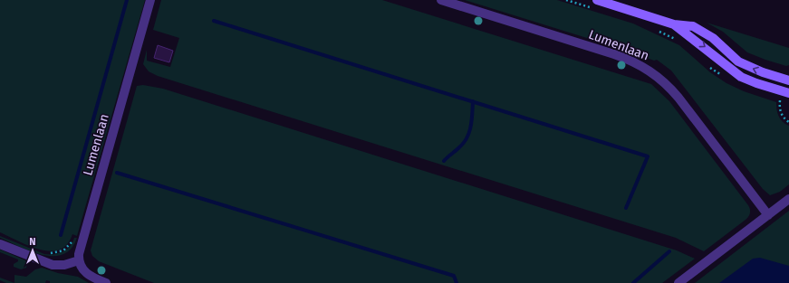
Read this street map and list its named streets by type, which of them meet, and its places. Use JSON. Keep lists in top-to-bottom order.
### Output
{
  "streets": {
    "street": ["Lumenlaan"]
  },
  "north": "top"
}
